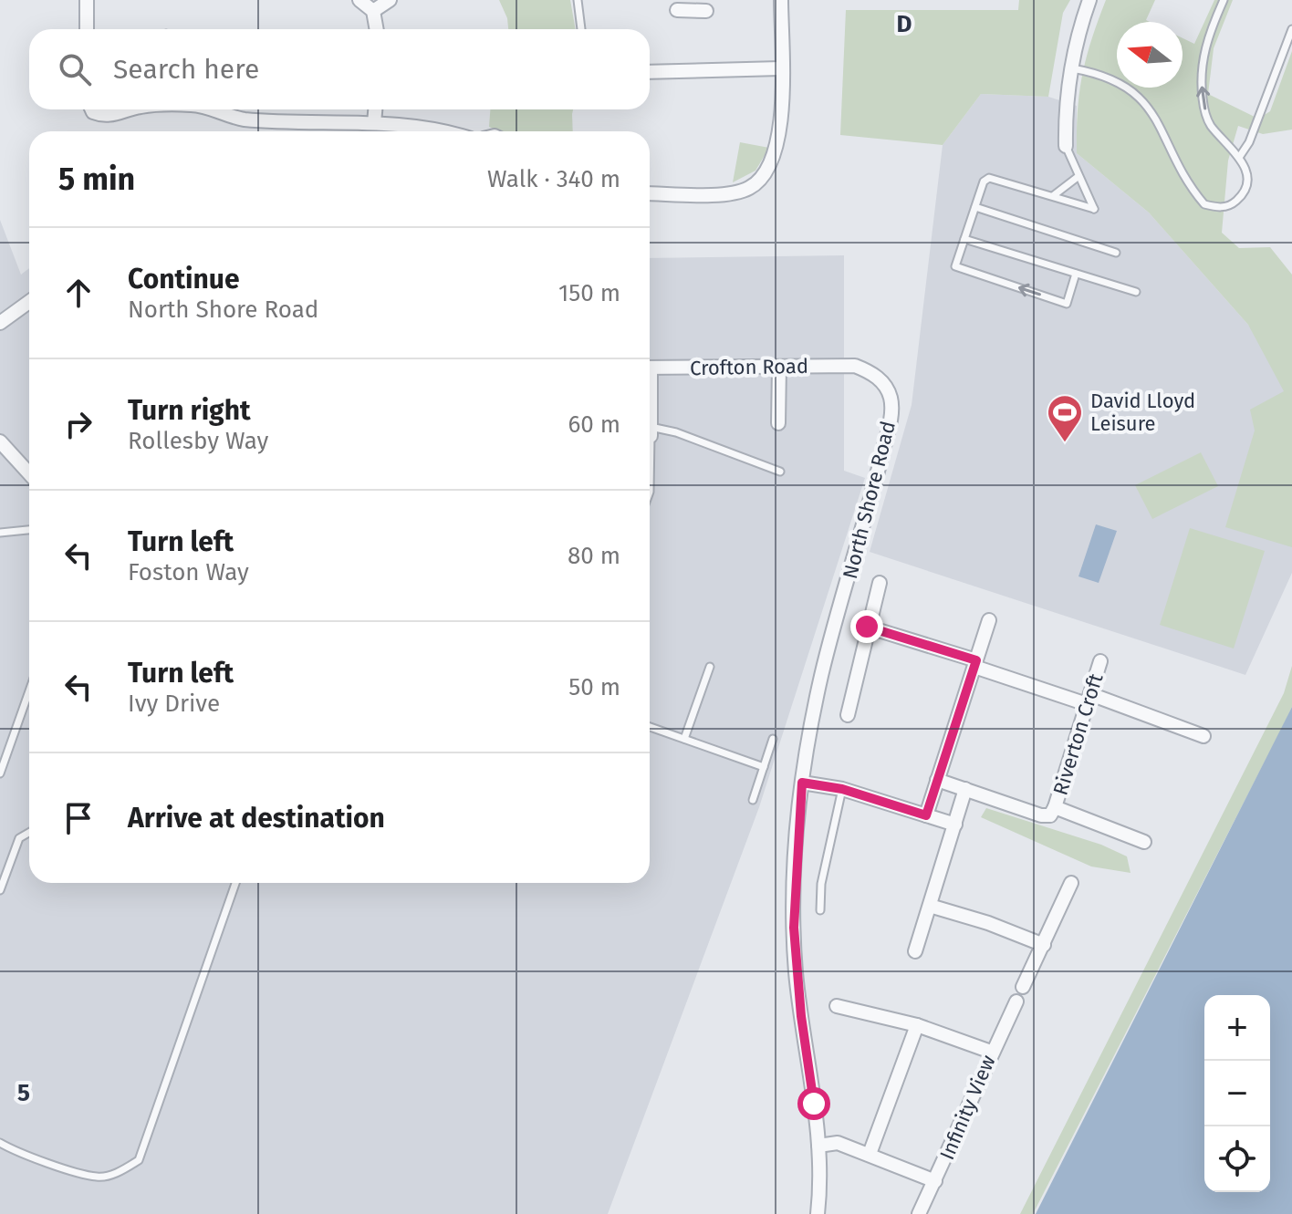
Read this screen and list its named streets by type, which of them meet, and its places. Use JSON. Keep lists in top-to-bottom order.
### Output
{
  "streets": {
    "street": [
      "Crofton Road",
      "North Shore Road",
      "Riverton Croft",
      "Infinity View"
    ]
  },
  "crossings": [
    ["Crofton Road", "North Shore Road"]
  ],
  "places": {
    "sports": ["David Lloyd Leisure"]
  },
  "north": "left",
  "page": {
    "search": "Search here",
    "heading": ["5 min", "Walk · 340 m"],
    "list": [
      ["Continue", "North Shore Road", "150 m"],
      ["Turn right", "Rollesby Way", "60 m"],
      ["Turn left", "Foston Way", "80 m"],
      ["Turn left", "Ivy Drive", "50 m"],
      "Arrive at destination"
    ],
    "map_buttons": ["+", "−"]
  },
  "grid": {
    "columns": ["D"],
    "rows": ["5"]
  }
}
